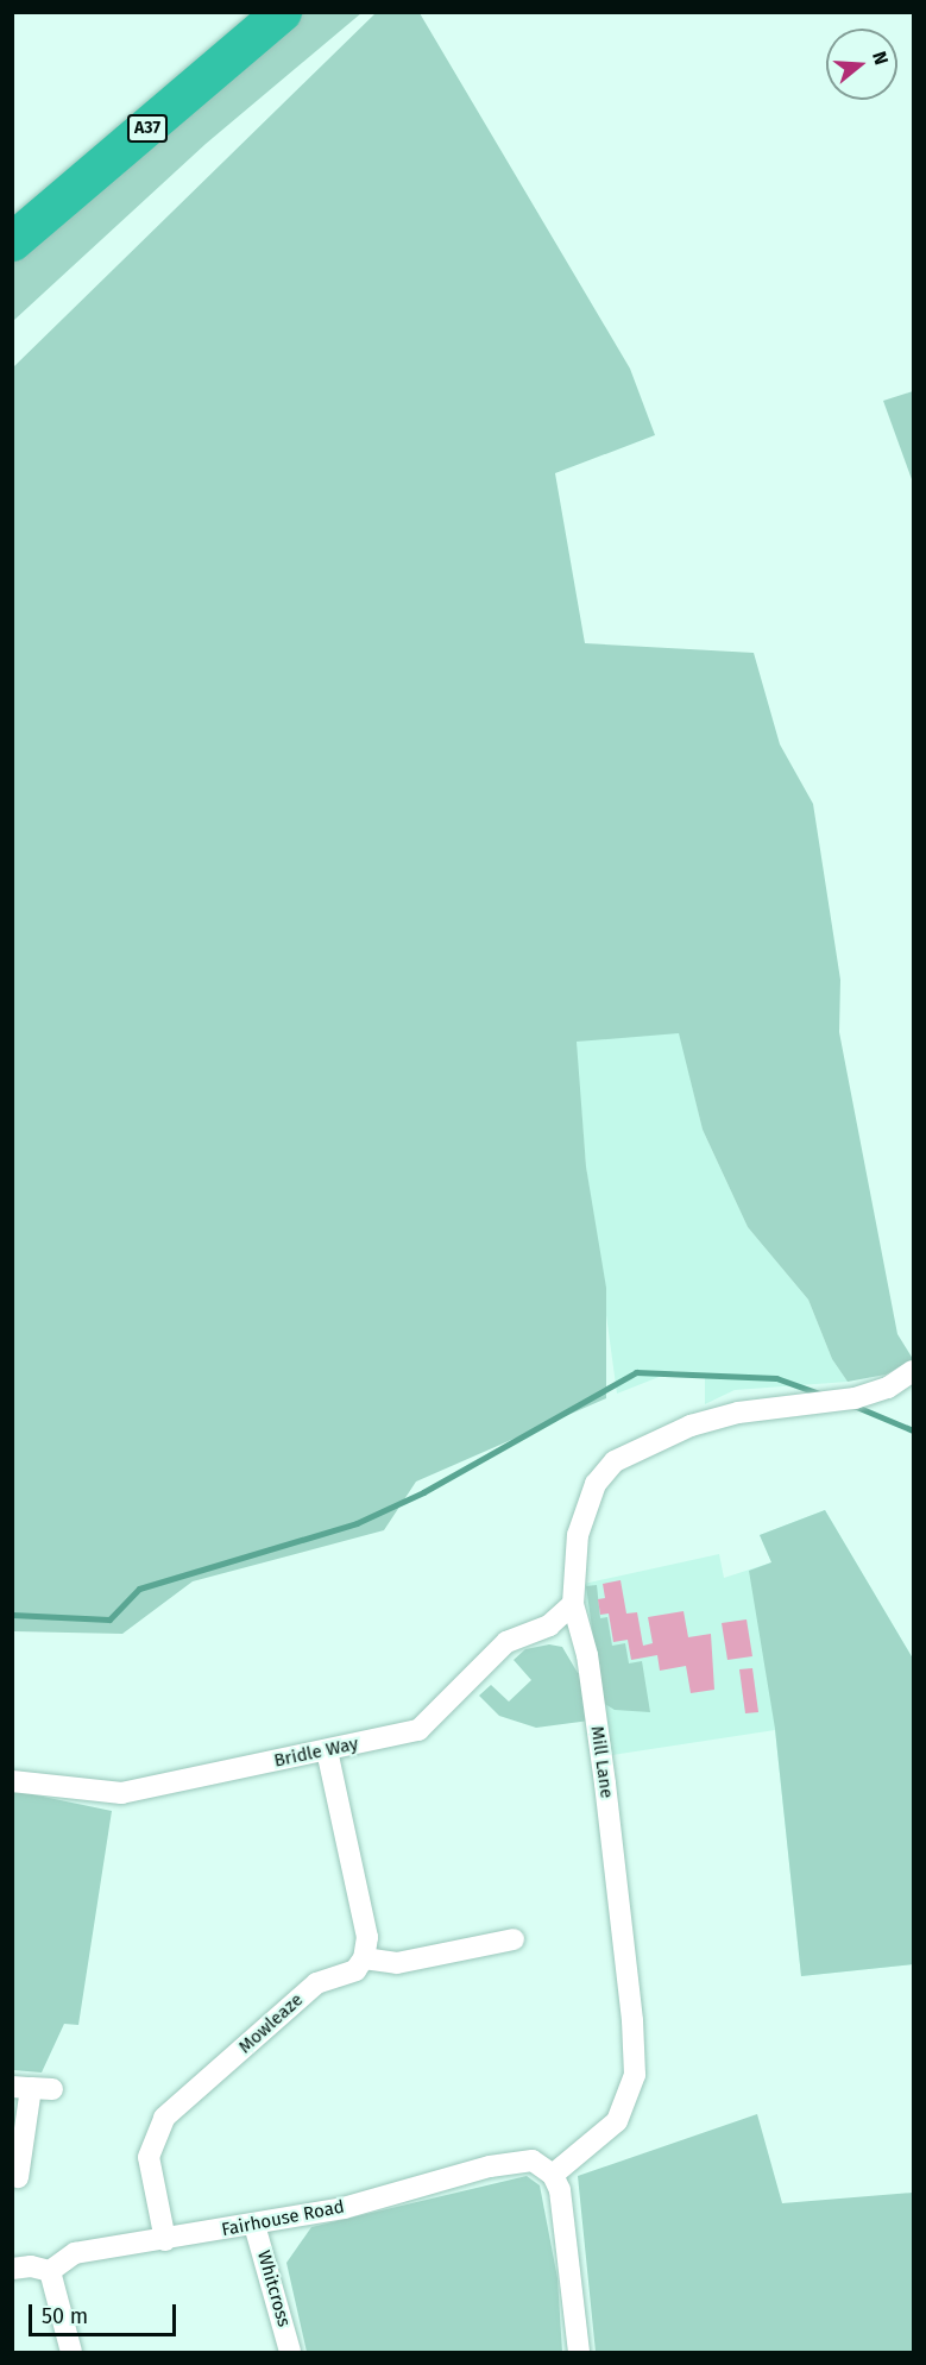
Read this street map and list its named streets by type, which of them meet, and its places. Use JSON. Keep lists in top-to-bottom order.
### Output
{
  "streets": {
    "highway": ["A37"],
    "street": [
      "Bridle Way",
      "Mill Lane",
      "Mowleaze",
      "Fairhouse Road",
      "Whitcross"
    ]
  },
  "crossings": [
    ["Bridle Way", "Mill Lane"],
    ["Mill Lane", "Fairhouse Road"],
    ["Mowleaze", "Fairhouse Road"],
    ["Fairhouse Road", "Whitcross"]
  ],
  "scale_bar": "50 m",
  "north": "right"
}
